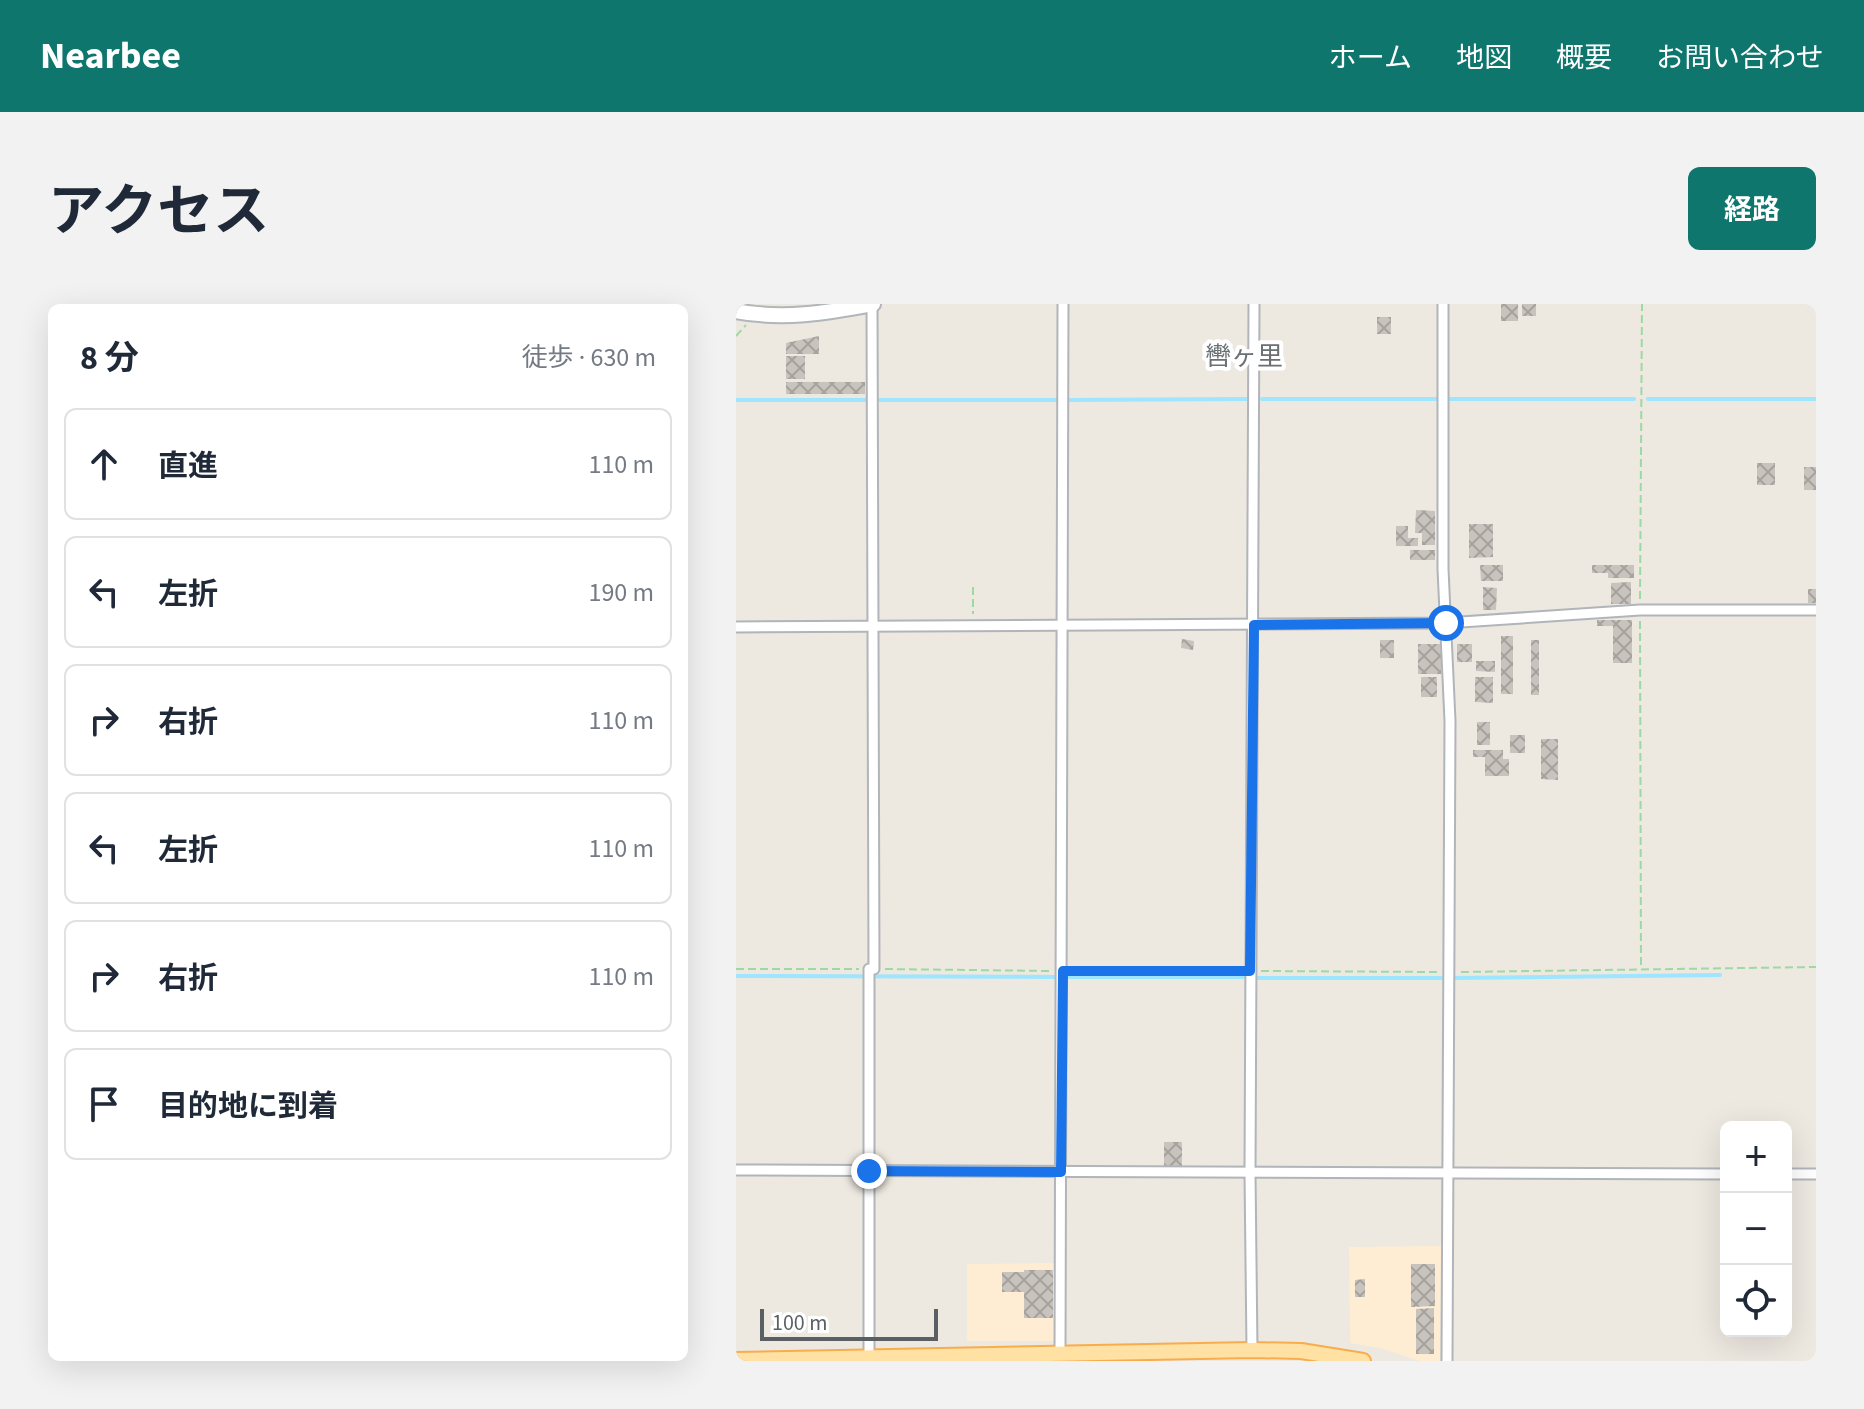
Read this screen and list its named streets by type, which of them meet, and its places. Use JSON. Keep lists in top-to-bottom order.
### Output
{
  "districts": ["轡ヶ里"],
  "scale_bar": "100 m",
  "page": {
    "header": "Nearbee",
    "nav": [
      "ホーム",
      "地図",
      "概要",
      "お問い合わせ"
    ],
    "title": "アクセス",
    "buttons": "経路",
    "heading": ["8 分", "徒歩 · 630 m"],
    "list": [
      ["直進", "110 m"],
      ["左折", "190 m"],
      ["右折", "110 m"],
      ["左折", "110 m"],
      ["右折", "110 m"],
      "目的地に到着"
    ],
    "map_buttons": ["+", "−"],
    "scale": "100 m"
  }
}
